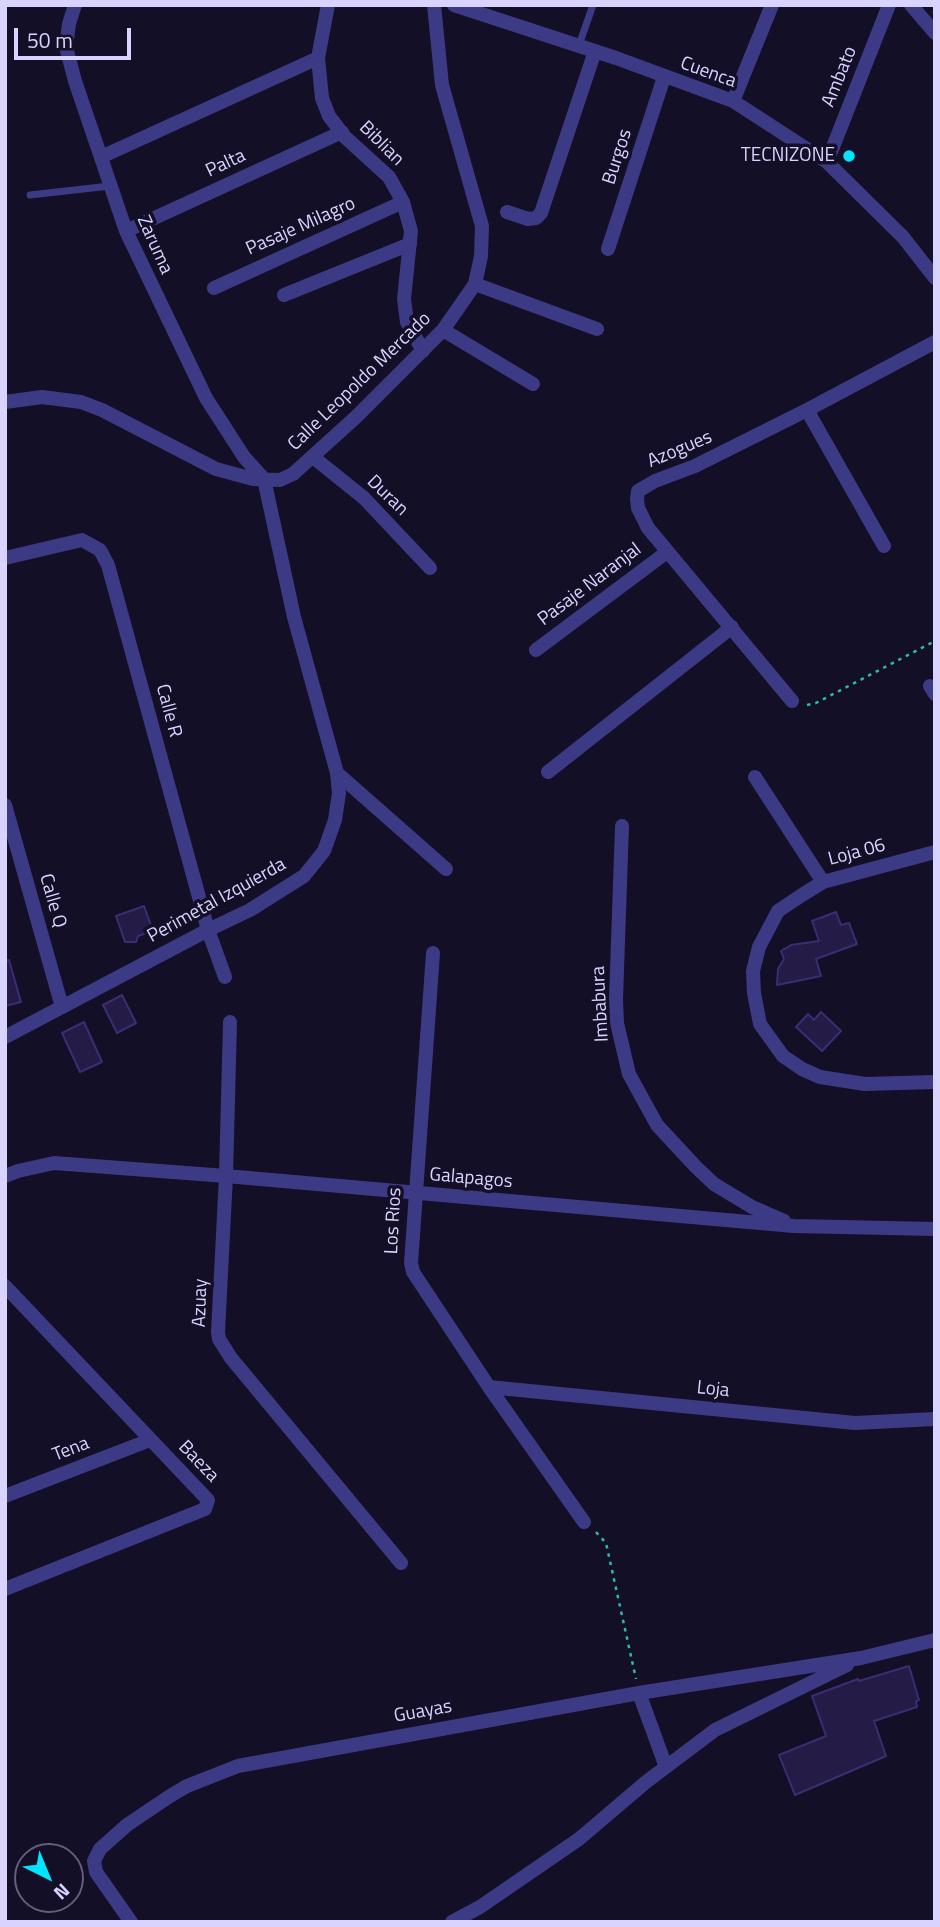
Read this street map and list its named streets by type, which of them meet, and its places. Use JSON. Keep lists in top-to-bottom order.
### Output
{
  "streets": {
    "street": [
      "Cuenca",
      "Ambato",
      "Biblian",
      "Burgos",
      "Palta",
      "Pasaje Milagro",
      "Zaruma",
      "Calle Leopoldo Mercado",
      "Azogues",
      "Duran",
      "Pasaje Naranjal",
      "Calle R",
      "Loja 06",
      "Calle Q",
      "Perimetal Izquierda",
      "Imbabura",
      "Galapagos",
      "Los Rios",
      "Azuay",
      "Loja",
      "Tena",
      "Baeza",
      "Guayas"
    ]
  },
  "crossings": [
    ["Cuenca", "Ambato"],
    ["Cuenca", "Burgos"],
    ["Biblian", "Palta"],
    ["Biblian", "Pasaje Milagro"],
    ["Biblian", "Calle Leopoldo Mercado"],
    ["Palta", "Zaruma"],
    ["Zaruma", "Calle Leopoldo Mercado"],
    ["Zaruma", "Perimetal Izquierda"],
    ["Calle Leopoldo Mercado", "Duran"],
    ["Calle Leopoldo Mercado", "Perimetal Izquierda"],
    ["Azogues", "Pasaje Naranjal"],
    ["Calle R", "Perimetal Izquierda"],
    ["Calle Q", "Perimetal Izquierda"],
    ["Imbabura", "Galapagos"],
    ["Galapagos", "Los Rios"],
    ["Galapagos", "Azuay"],
    ["Los Rios", "Loja"],
    ["Tena", "Baeza"]
  ],
  "places": ["TECNIZONE"],
  "scale_bar": "50 m",
  "north": "bottom right"
}
